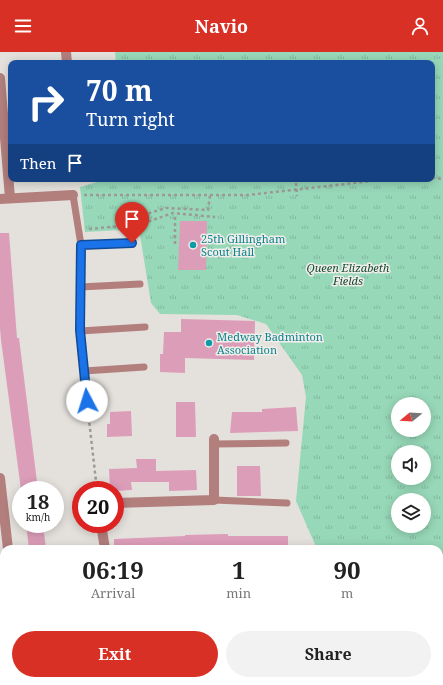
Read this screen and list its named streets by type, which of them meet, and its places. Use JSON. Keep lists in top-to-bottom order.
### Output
{
  "parks": ["Queen Elizabeth Fields"],
  "places": ["25th Gillingham Scout Hall", "Medway Badminton Association"],
  "north": "left",
  "page": {
    "header": "Navio",
    "turn": ["70 m", "Turn right"],
    "then": "Then",
    "speed": "18 km/h",
    "limit": "20",
    "eta": [
      "06:19",
      "Arrival",
      "1",
      "min",
      "90",
      "m"
    ],
    "buttons": ["Exit", "Share"]
  }
}
